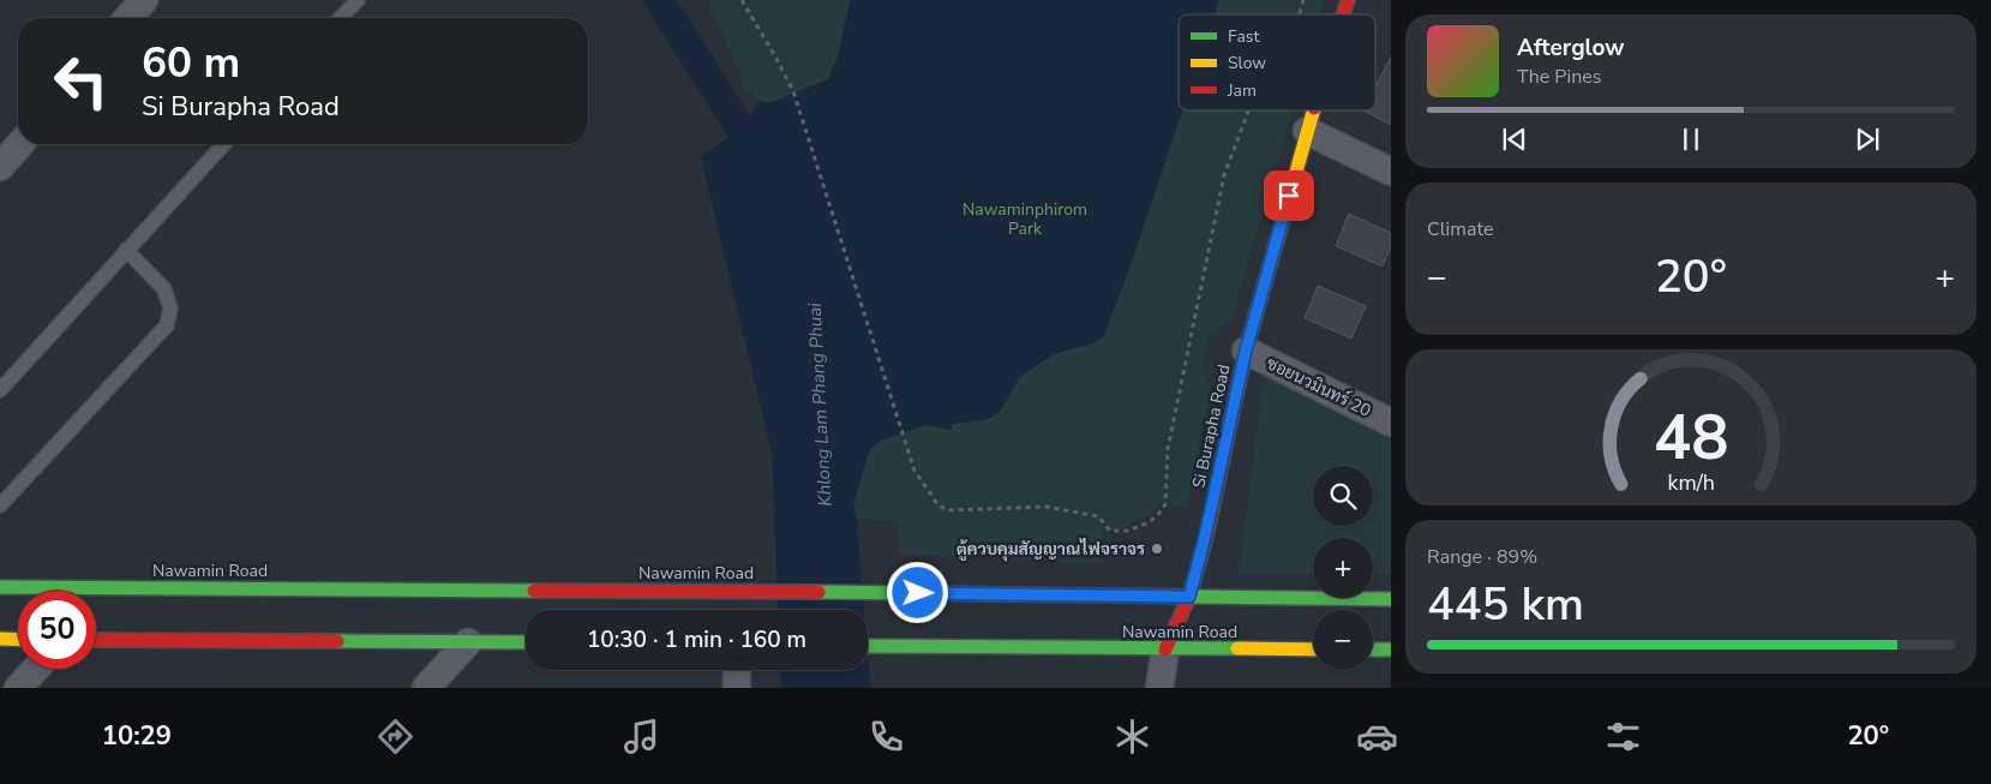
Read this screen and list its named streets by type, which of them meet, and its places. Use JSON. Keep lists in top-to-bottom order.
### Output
{
  "streets": {
    "main road": ["Si Burapha Road", "Nawamin Road"],
    "street": ["ซอยนวมินทร์ 20"]
  },
  "crossings": [
    ["ซอยนวมินทร์ 20", "Si Burapha Road"],
    ["Si Burapha Road", "Nawamin Road"]
  ],
  "water": ["Khlong Lam Phang Phuai"],
  "parks": ["Nawaminphirom Park"],
  "places": ["ตู้ควบคุมสัญญาณไฟจราจร"],
  "legend": ["Fast", "Slow", "Jam"],
  "page": {
    "turn": ["60 m", "Si Burapha Road"],
    "song": ["Afterglow", "The Pines"],
    "tile": [
      "Climate",
      ["Range · 89%", "445 km"]
    ],
    "heat": ["−", "20°", "+"],
    "map_buttons": ["+", "−"],
    "limit": "50",
    "trip": "10:30 · 1 min · 160 m",
    "tabs": ["10:29", "20°"],
    "gauge": ["48", "km/h"]
  }
}
